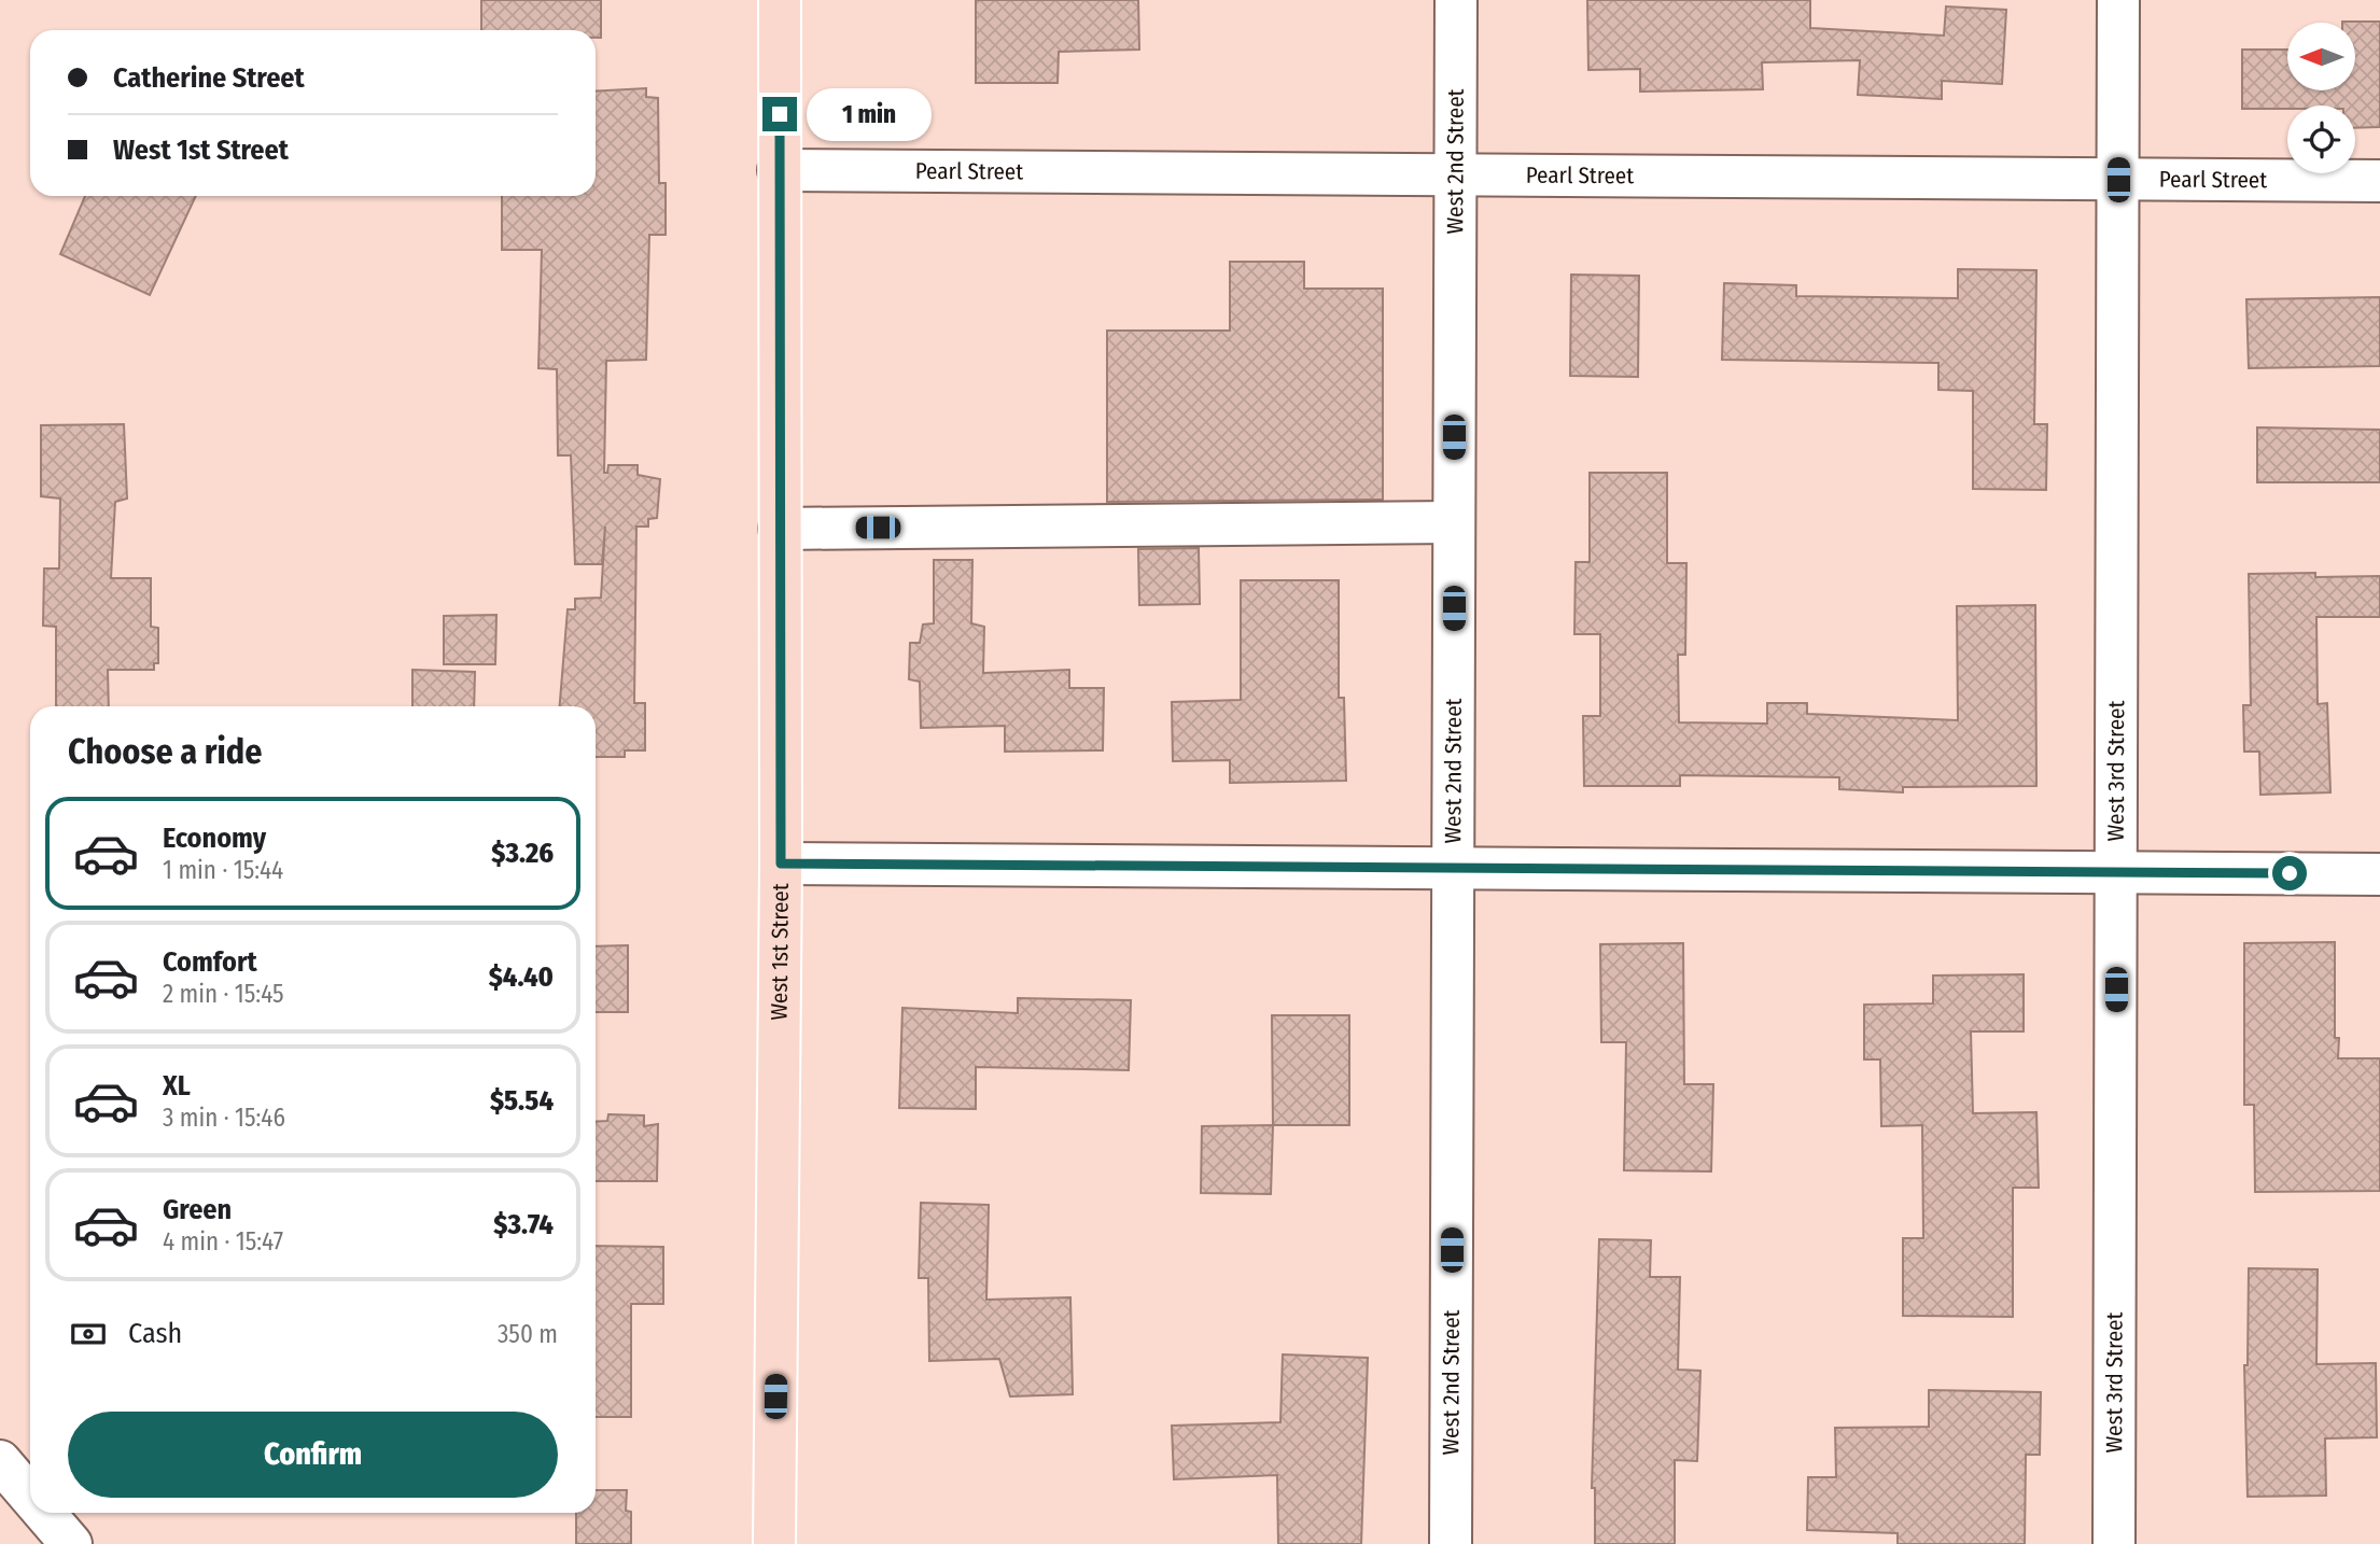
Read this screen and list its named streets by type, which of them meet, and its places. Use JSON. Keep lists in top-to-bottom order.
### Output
{
  "streets": {
    "main road": ["West 1st Street"],
    "street": ["West 2nd Street", "Pearl Street", "West 3rd Street"]
  },
  "crossings": [
    ["West 2nd Street", "Pearl Street"],
    ["Pearl Street", "West 3rd Street"],
    ["Pearl Street", "West 1st Street"]
  ],
  "north": "left",
  "page": {
    "banner": ["Catherine Street", "West 1st Street"],
    "bubble": "1 min",
    "heading": "Choose a ride",
    "list": [
      {
        "name": "Economy",
        "note": "1 min · 15:44",
        "value": "$3.26"
      },
      {
        "name": "Comfort",
        "note": "2 min · 15:45",
        "value": "$4.40"
      },
      {
        "name": "XL",
        "note": "3 min · 15:46",
        "value": "$5.54"
      },
      {
        "name": "Green",
        "note": "4 min · 15:47",
        "value": "$3.74"
      }
    ],
    "pay": ["Cash", "350 m"],
    "buttons": "Confirm"
  }
}
